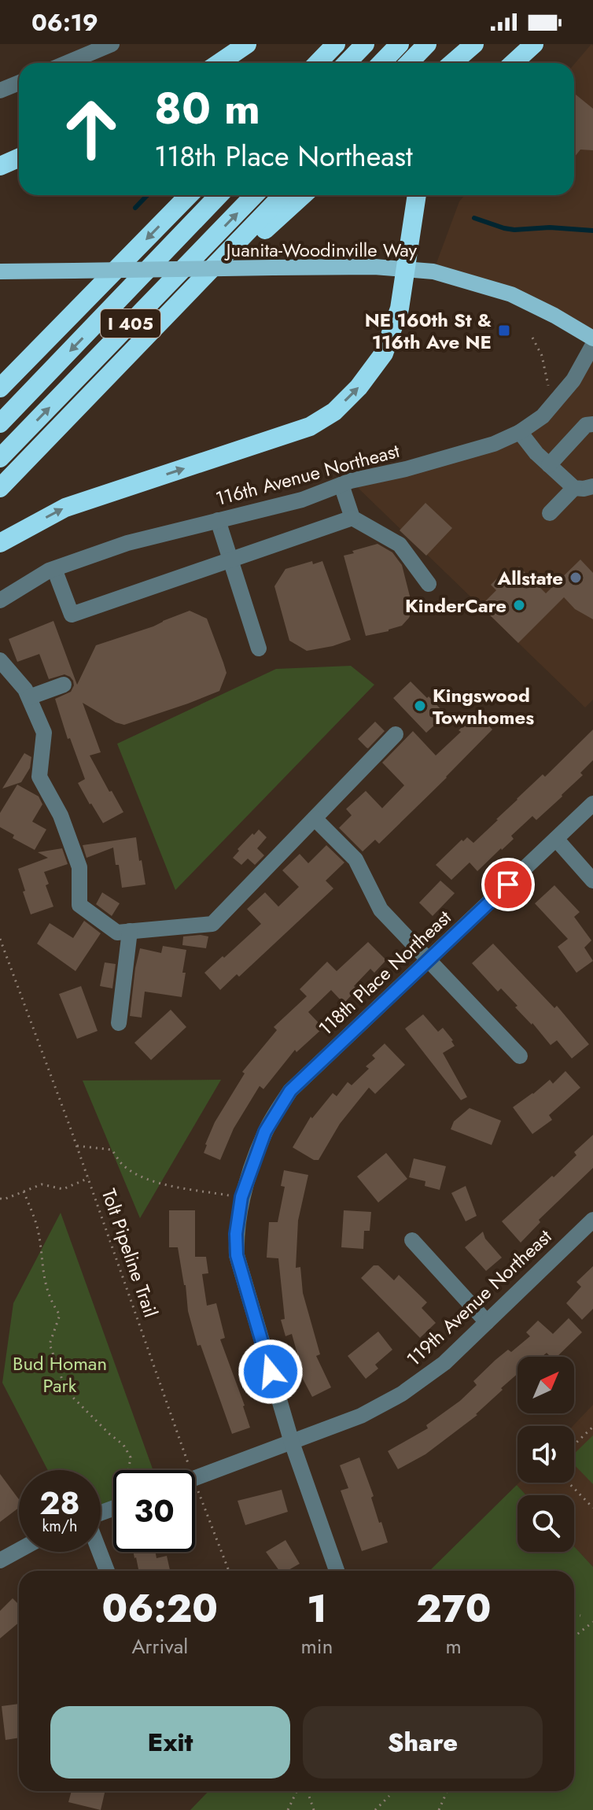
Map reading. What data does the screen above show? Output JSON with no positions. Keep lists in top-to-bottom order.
{
  "streets": {
    "highway": ["I 405"],
    "main road": ["Juanita-Woodinville Way"],
    "street": ["116th Avenue Northeast", "118th Place Northeast", "119th Avenue Northeast"],
    "path": ["Tolt Pipeline Trail"]
  },
  "crossings": [
    ["118th Place Northeast", "119th Avenue Northeast"]
  ],
  "parks": ["Bud Homan Park"],
  "places": {
    "transit": ["NE 160th St & 116th Ave NE"],
    "other": ["Allstate", "KinderCare", "Kingswood Townhomes"]
  },
  "north": "top right",
  "page": {
    "status": "06:19",
    "turn": ["80 m", "118th Place Northeast"],
    "speed": "28 km/h",
    "limit": "30",
    "eta": [
      "06:20",
      "Arrival",
      "1",
      "min",
      "270",
      "m"
    ],
    "buttons": ["Exit", "Share"]
  }
}
